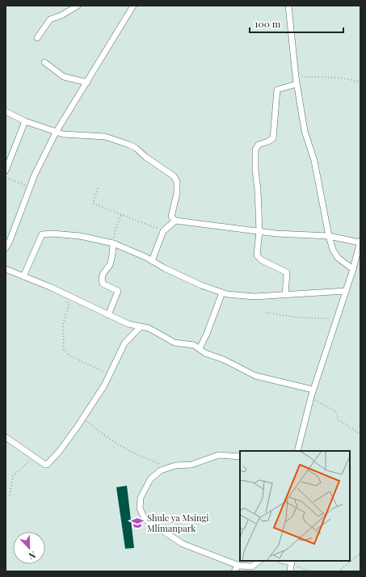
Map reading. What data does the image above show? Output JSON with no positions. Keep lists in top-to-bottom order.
{
  "places": {
    "school or university": ["Shule ya Msingi Mlimanpark"]
  },
  "scale_bar": "100 m",
  "north": "bottom"
}
